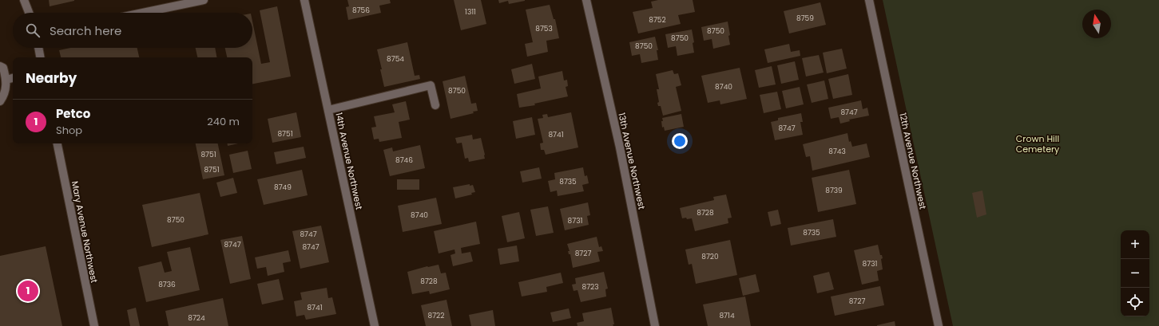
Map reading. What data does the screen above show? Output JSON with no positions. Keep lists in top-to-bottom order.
{
  "streets": {
    "street": [
      "14th Avenue Northwest",
      "13th Avenue Northwest",
      "12th Avenue Northwest",
      "Mary Avenue Northwest"
    ]
  },
  "parks": ["Crown Hill Cemetery"],
  "house_numbers": [
    "8756",
    "1311",
    "8759",
    "8752",
    "8753",
    "8750",
    "8750",
    "8750",
    "8754",
    "8740",
    "8750",
    "8747",
    "8747",
    "8751",
    "8741",
    "8743",
    "8751",
    "8746",
    "8751",
    "8735",
    "8749",
    "8739",
    "8728",
    "8740",
    "8750",
    "8731",
    "8735",
    "8747",
    "8747",
    "8747",
    "8727",
    "8720",
    "8731",
    "8728",
    "8736",
    "8723",
    "8727",
    "8741",
    "8722",
    "8714",
    "8724"
  ],
  "north": "top",
  "page": {
    "search": "Search here",
    "heading": "Nearby",
    "list": [
      {
        "mark": "1",
        "name": "Petco",
        "note": "Shop",
        "value": "240 m"
      }
    ],
    "map_buttons": ["+", "−"],
    "pins": "1"
  }
}
